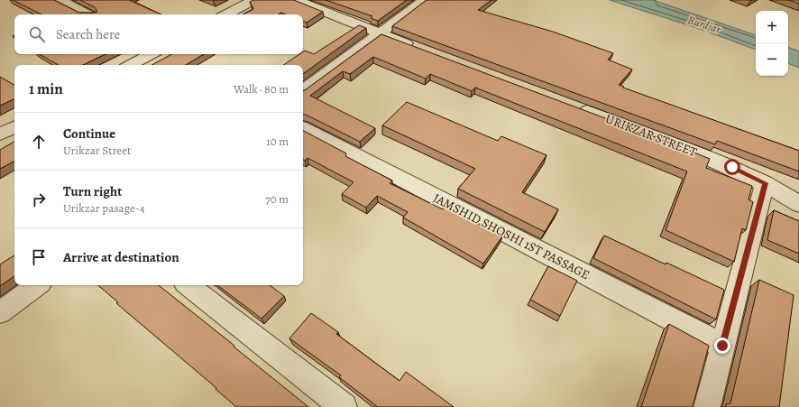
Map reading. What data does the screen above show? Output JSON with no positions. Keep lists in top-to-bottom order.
{
  "streets": {
    "street": ["URIKZAR STREET", "JAMSHID SHOSHI 1ST PASSAGE"]
  },
  "water": ["Burdjar"],
  "page": {
    "map_buttons": ["+", "−"],
    "search": "Search here",
    "heading": ["1 min", "Walk · 80 m"],
    "list": [
      ["Continue", "Urikzar Street", "10 m"],
      ["Turn right", "Urikzar pasage-4", "70 m"],
      "Arrive at destination"
    ]
  }
}
